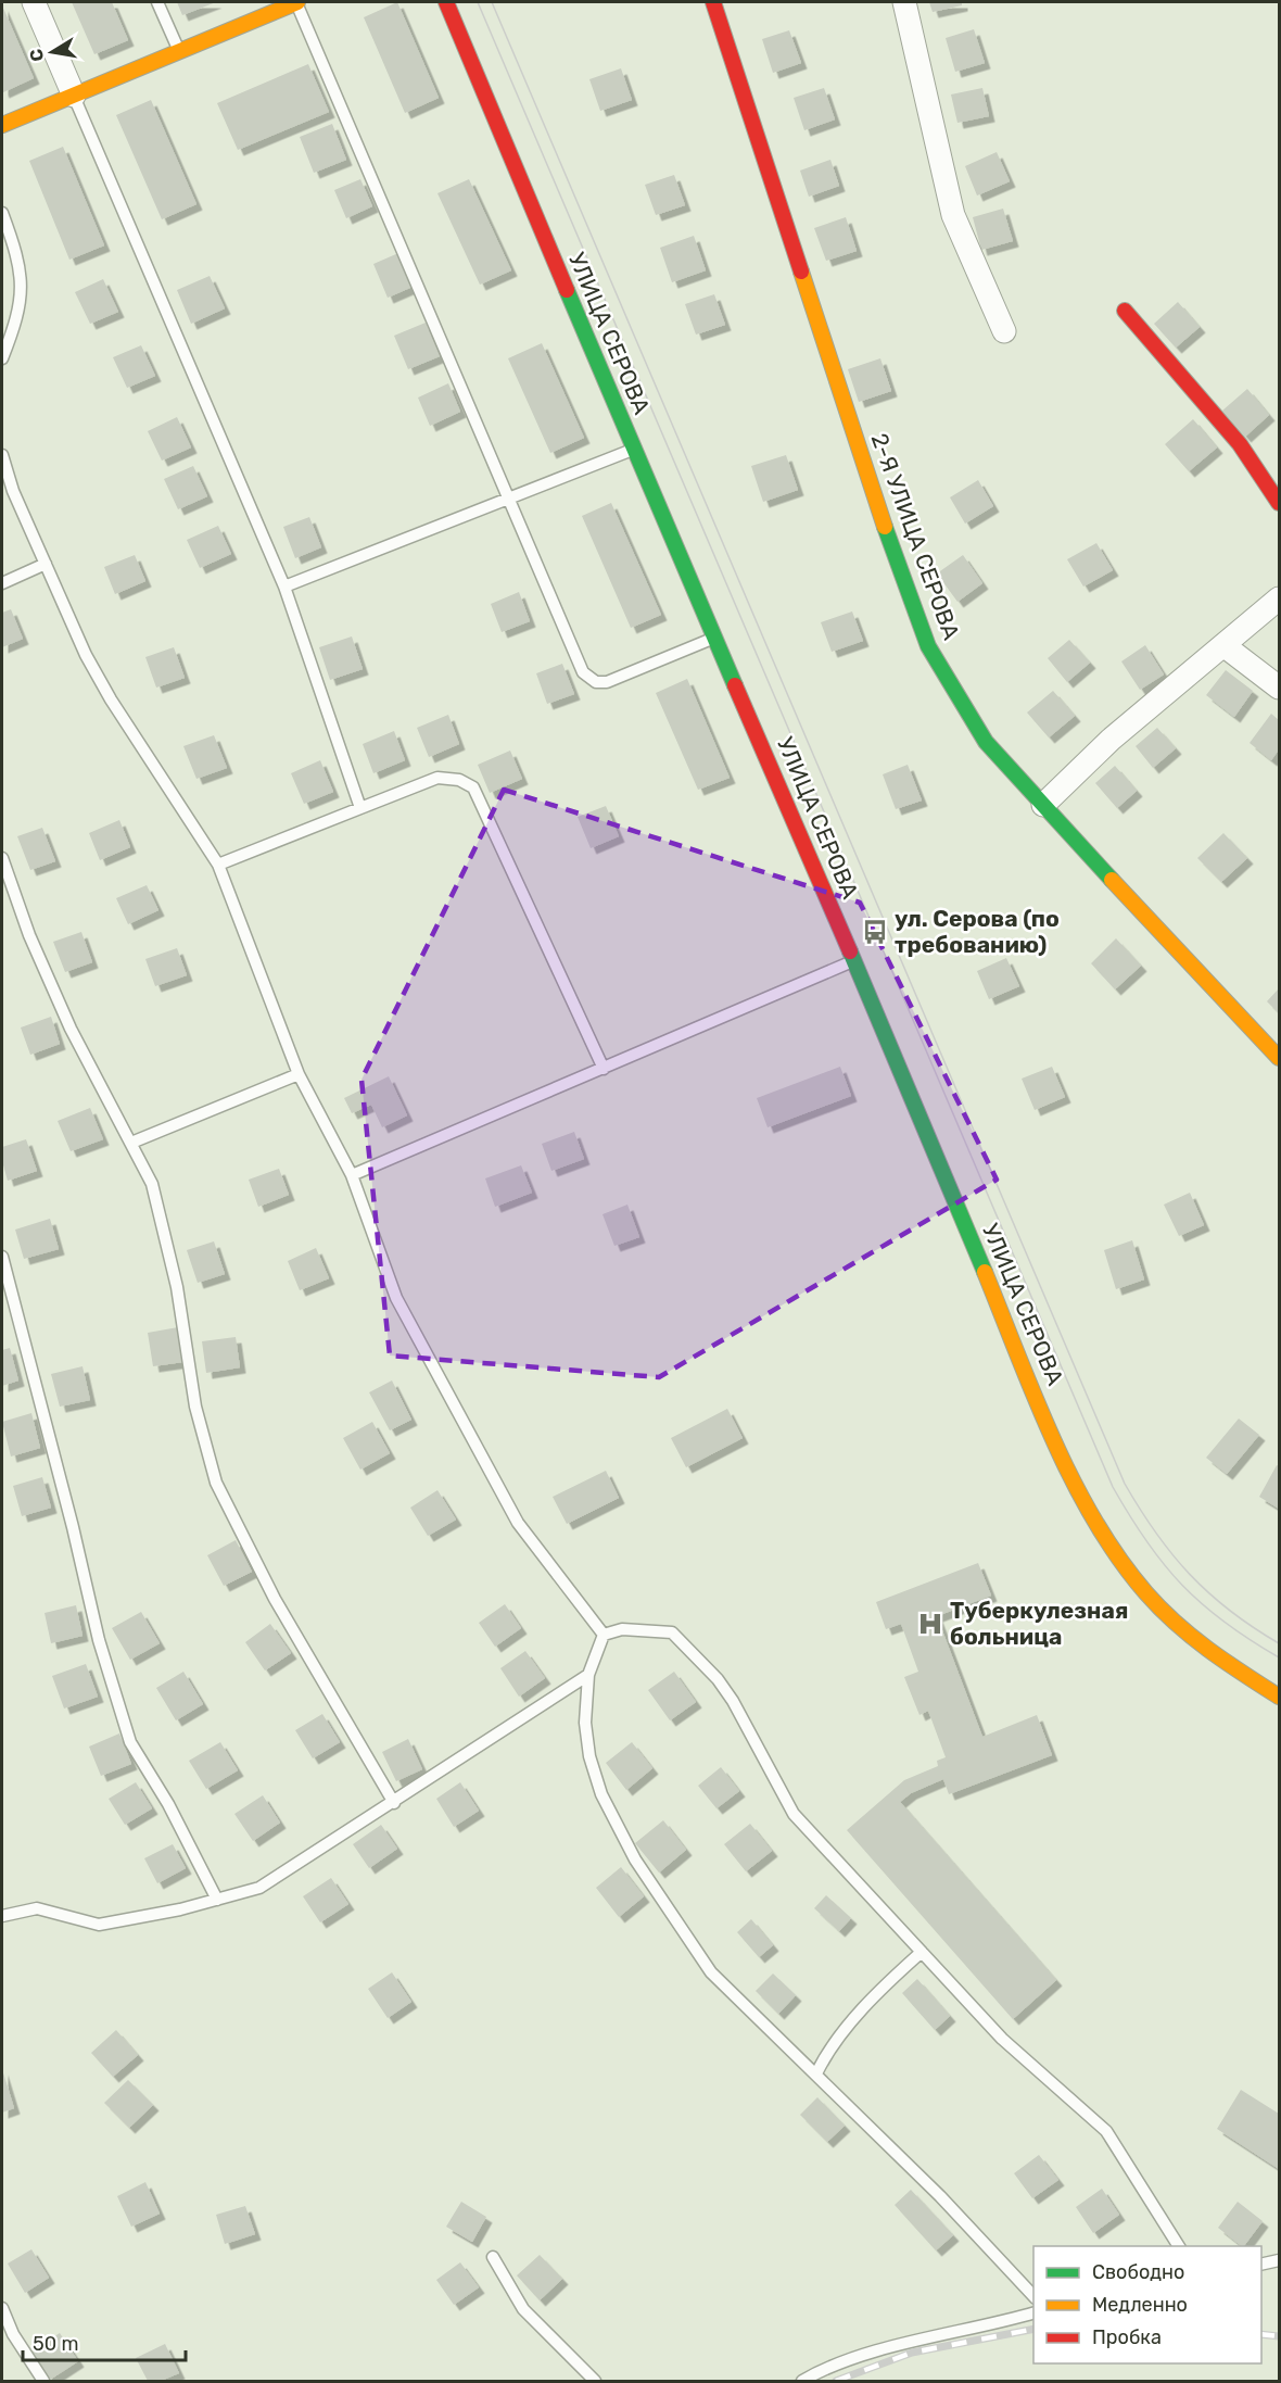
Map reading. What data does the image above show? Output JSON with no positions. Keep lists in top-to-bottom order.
{
  "streets": {
    "main road": ["УЛИЦА СЕРОВА", "2-Я УЛИЦА СЕРОВА"]
  },
  "places": {
    "bus stop": ["ул. Серова (по требованию)"],
    "hospital": ["Туберкулезная больница"]
  },
  "legend": ["Свободно", "Медленно", "Пробка"],
  "scale_bar": "50 m",
  "north": "left"
}
